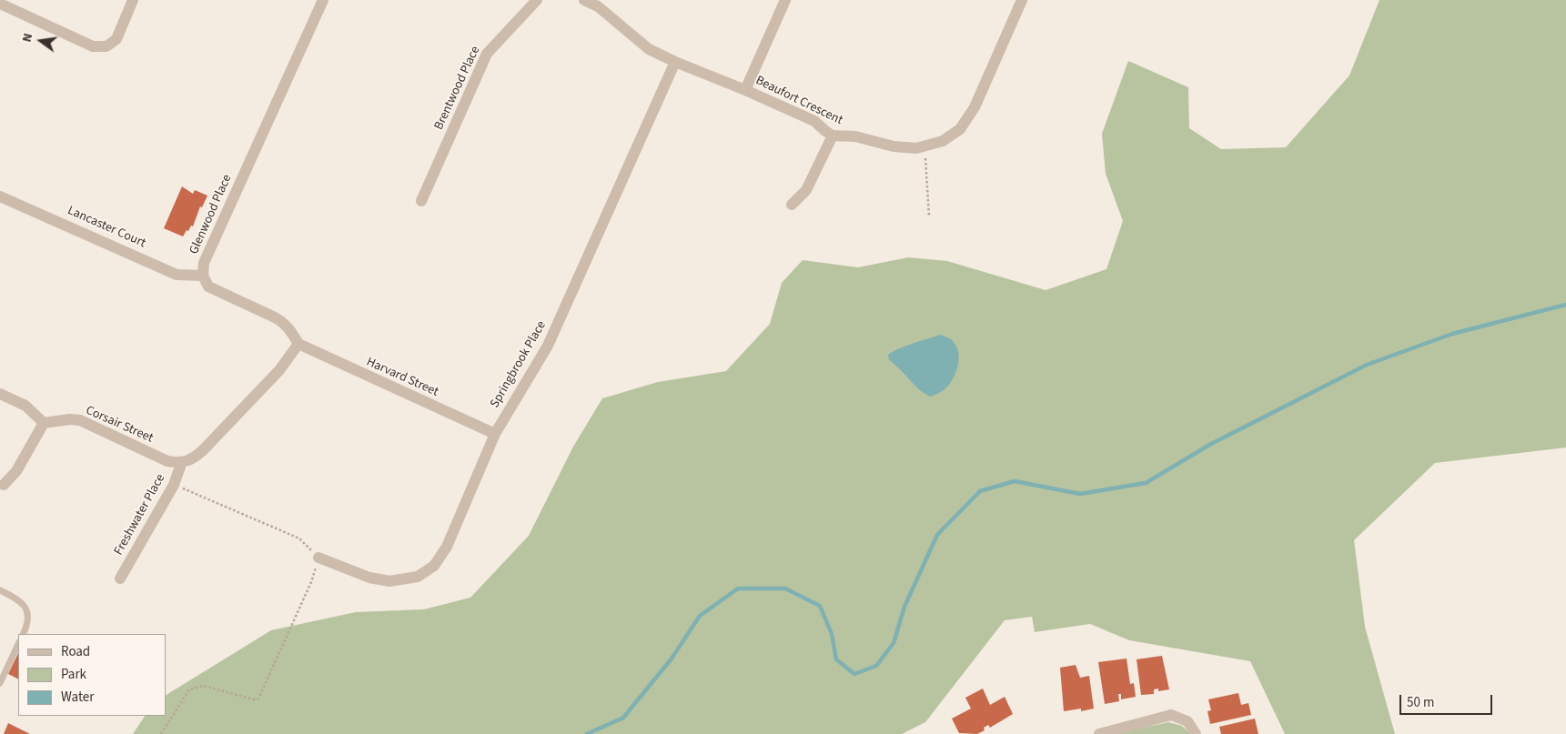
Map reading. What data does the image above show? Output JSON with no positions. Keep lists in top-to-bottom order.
{
  "streets": {
    "street": [
      "Brentwood Place",
      "Beaufort Crescent",
      "Glenwood Place",
      "Lancaster Court",
      "Springbrook Place",
      "Harvard Street",
      "Corsair Street",
      "Freshwater Place"
    ]
  },
  "crossings": [
    ["Beaufort Crescent", "Springbrook Place"],
    ["Glenwood Place", "Lancaster Court"],
    ["Springbrook Place", "Harvard Street"],
    ["Corsair Street", "Freshwater Place"]
  ],
  "legend": ["Road", "Park", "Water"],
  "scale_bar": "50 m",
  "north": "left"
}
